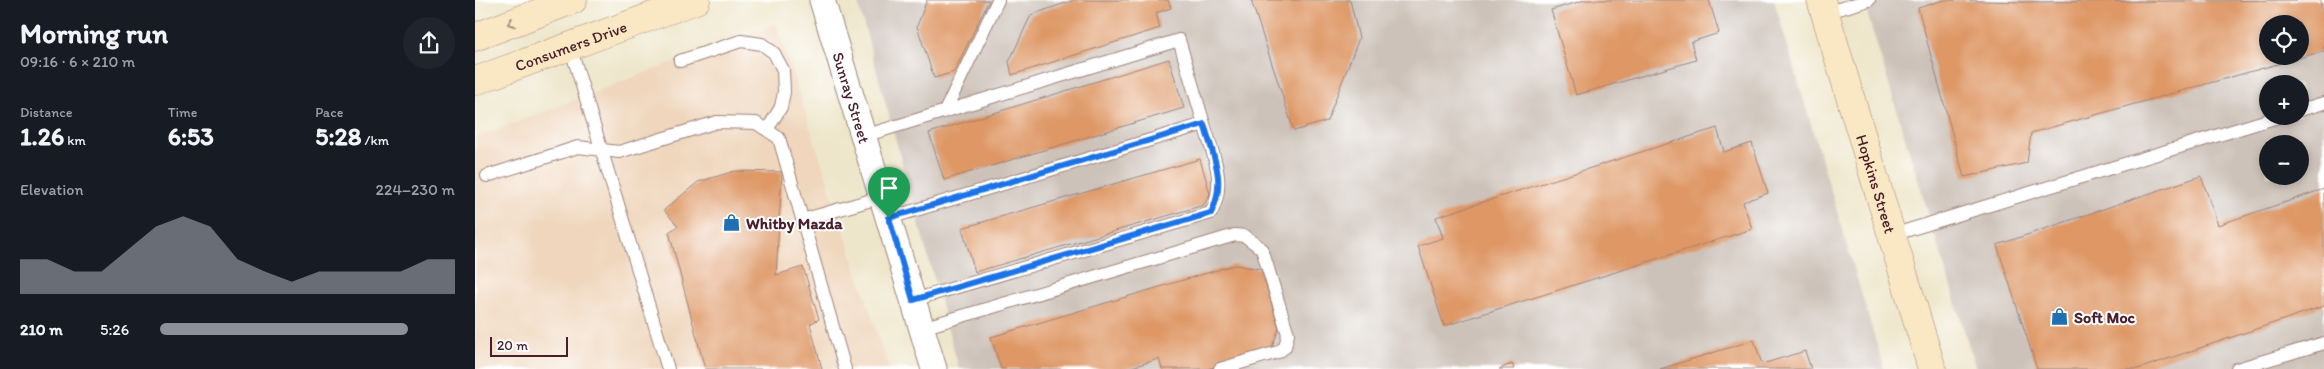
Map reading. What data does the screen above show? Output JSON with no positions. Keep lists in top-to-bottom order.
{
  "streets": {
    "main road": ["Consumers Drive", "Hopkins Street"],
    "street": ["Sunray Street"]
  },
  "places": {
    "shop": ["Whitby Mazda", "Soft Moc"]
  },
  "scale_bar": "20 m",
  "page": {
    "heading": ["Morning run", "09:16 · 6 × 210 m"],
    "map_buttons": ["+", "−"],
    "stats": [
      ["Distance", "1.26 km"],
      ["Time", "6:53"],
      ["Pace", "5:28 /km"]
    ],
    "chart": ["Elevation", "224–230 m"],
    "list": [
      {
        "name": "210 m",
        "note": "5:26"
      }
    ],
    "scale": "20 m"
  }
}
